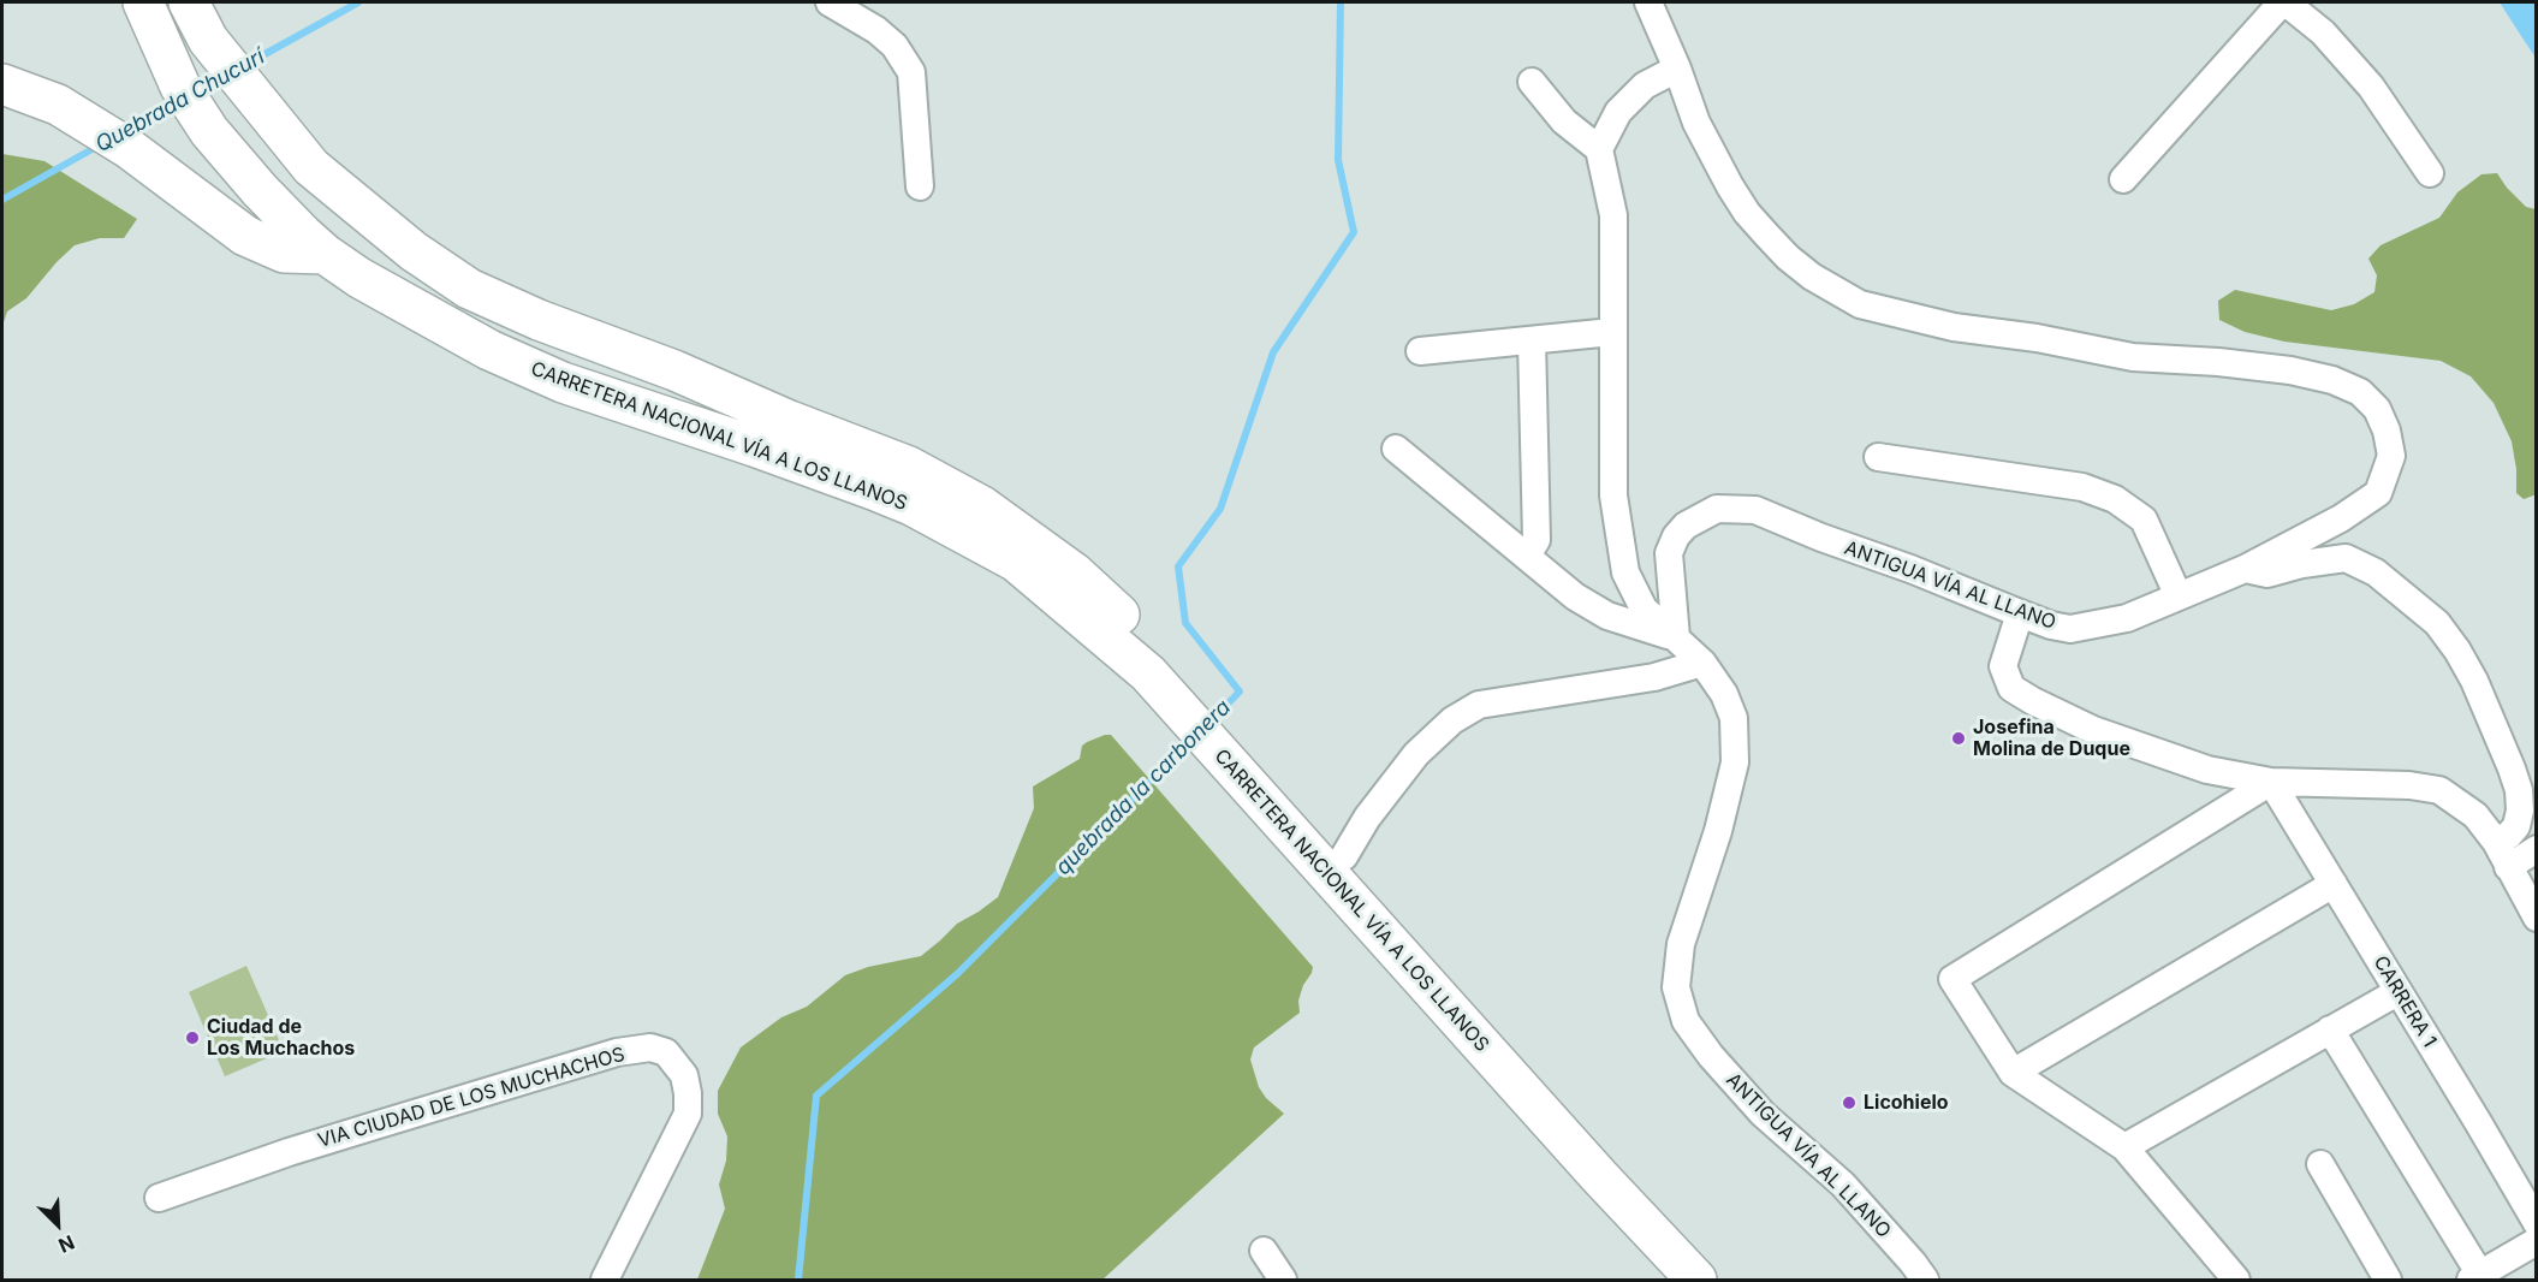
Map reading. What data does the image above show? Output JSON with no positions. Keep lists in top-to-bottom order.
{
  "streets": {
    "highway": ["CARRETERA NACIONAL VÍA A LOS LLANOS"],
    "street": ["ANTIGUA VÍA AL LLANO", "CARRERA 1", "VIA CIUDAD DE LOS MUCHACHOS"]
  },
  "water": ["Quebrada Chucurí", "quebrada la carbonera"],
  "places": ["Josefina Molina de Duque", "Ciudad de Los Muchachos", "Licohielo"],
  "north": "bottom right"
}
